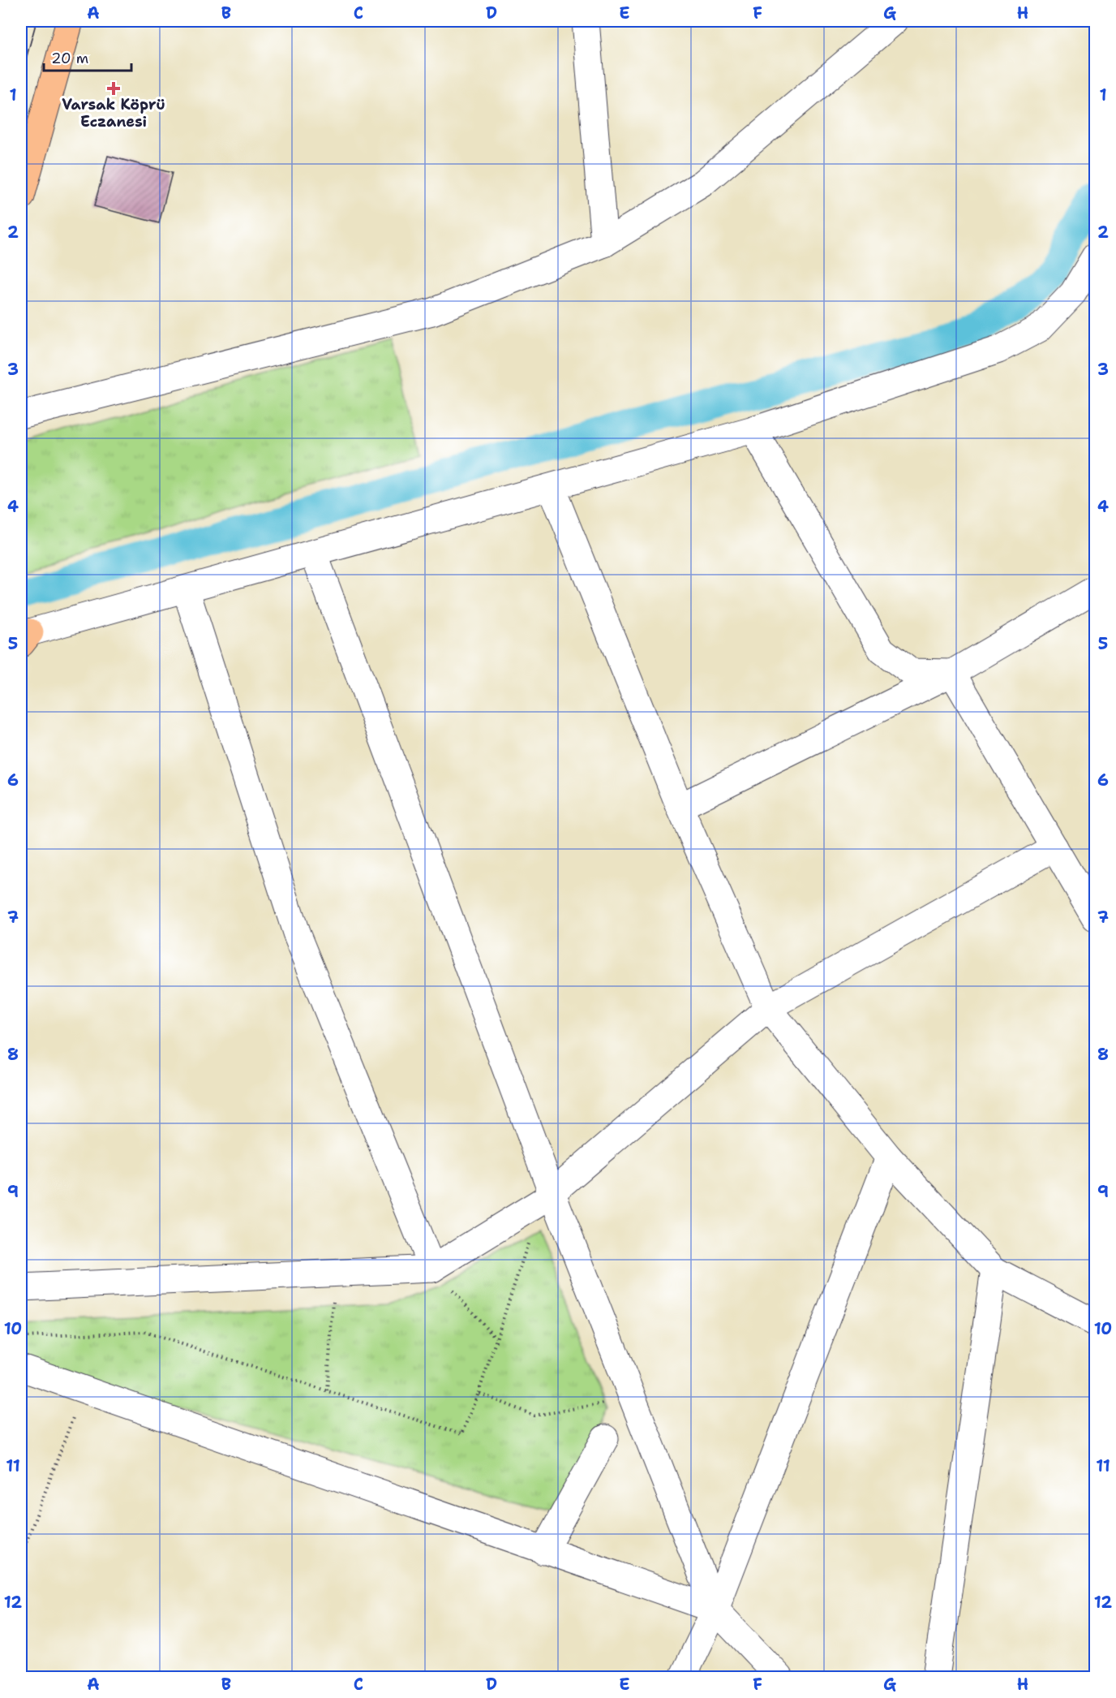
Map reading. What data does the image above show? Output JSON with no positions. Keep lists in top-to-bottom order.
{
  "places": {
    "health": ["Varsak Köprü Eczanesi"]
  },
  "scale_bar": "20 m",
  "grid": {
    "columns": [
      "A",
      "B",
      "C",
      "D",
      "E",
      "F",
      "G",
      "H"
    ],
    "rows": [
      "1",
      "2",
      "3",
      "4",
      "5",
      "6",
      "7",
      "8",
      "9",
      "10",
      "11",
      "12"
    ]
  }
}
